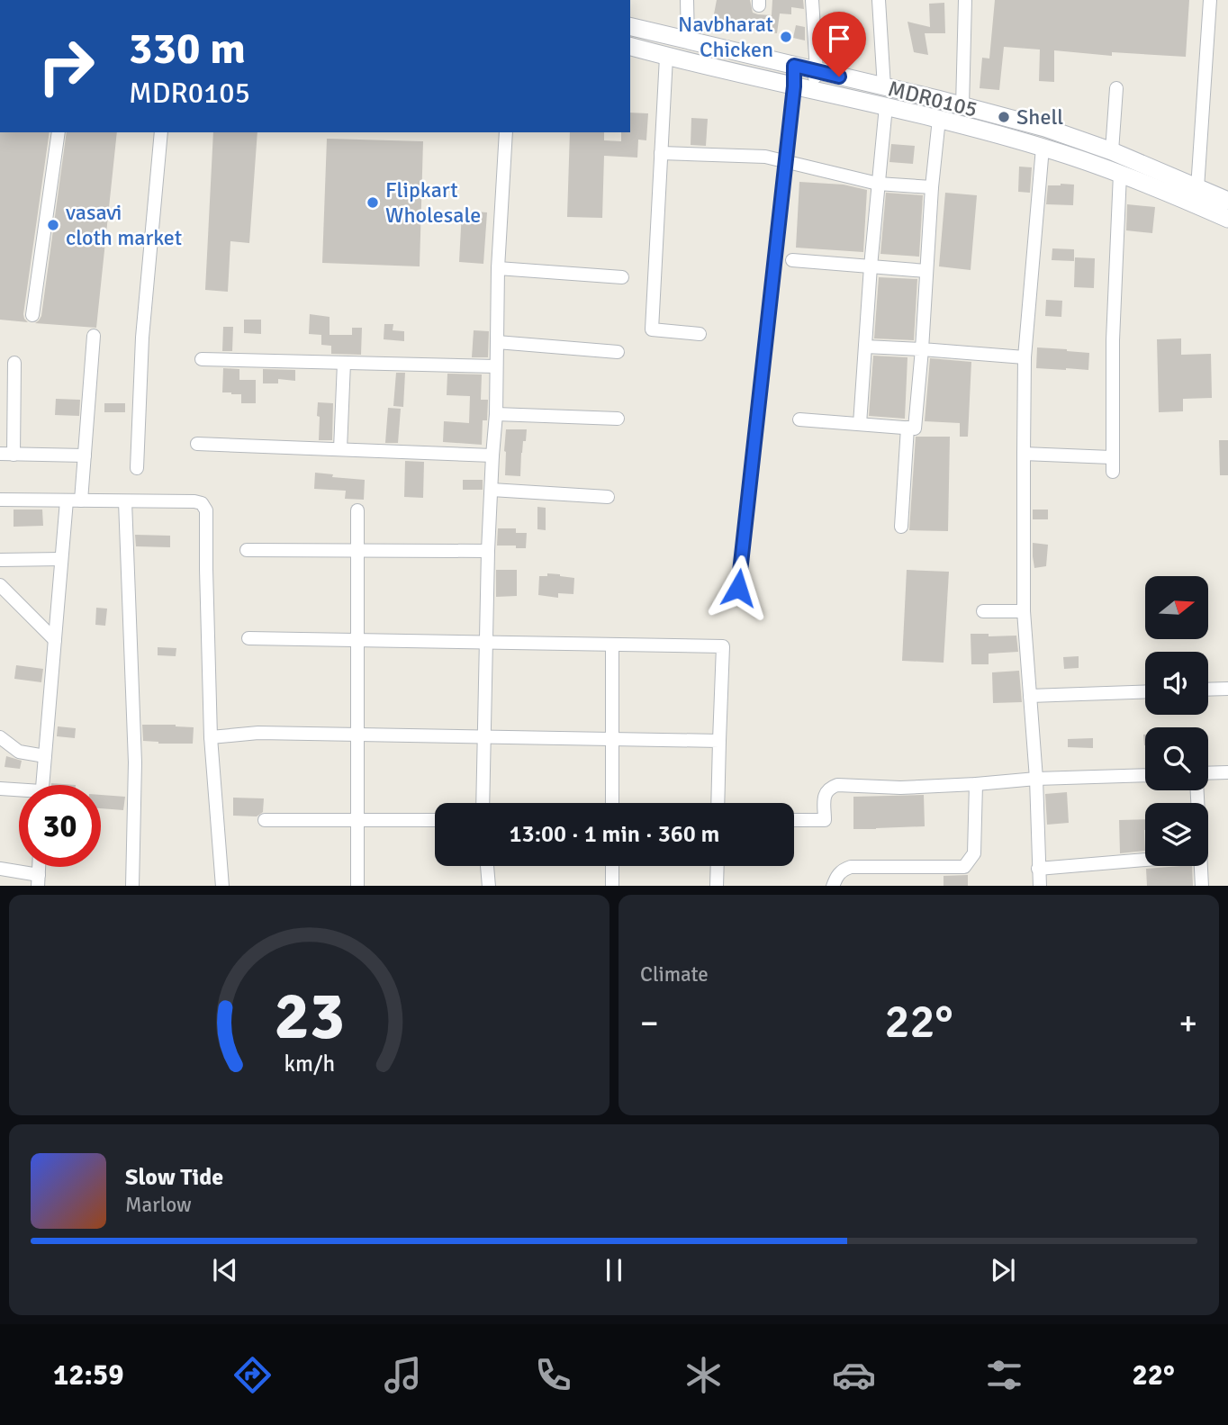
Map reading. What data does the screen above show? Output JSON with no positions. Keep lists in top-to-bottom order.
{
  "streets": {
    "main road": ["MDR0105"]
  },
  "places": [
    "Navbharat Chicken",
    "Shell",
    "Flipkart Wholesale",
    "vasavi cloth market"
  ],
  "north": "right",
  "page": {
    "turn": ["330 m", "MDR0105"],
    "limit": "30",
    "trip": "13:00 · 1 min · 360 m",
    "tile": "Climate",
    "heat": ["−", "22°", "+"],
    "song": ["Slow Tide", "Marlow"],
    "tabs": ["12:59", "22°"],
    "gauge": ["23", "km/h"]
  }
}
